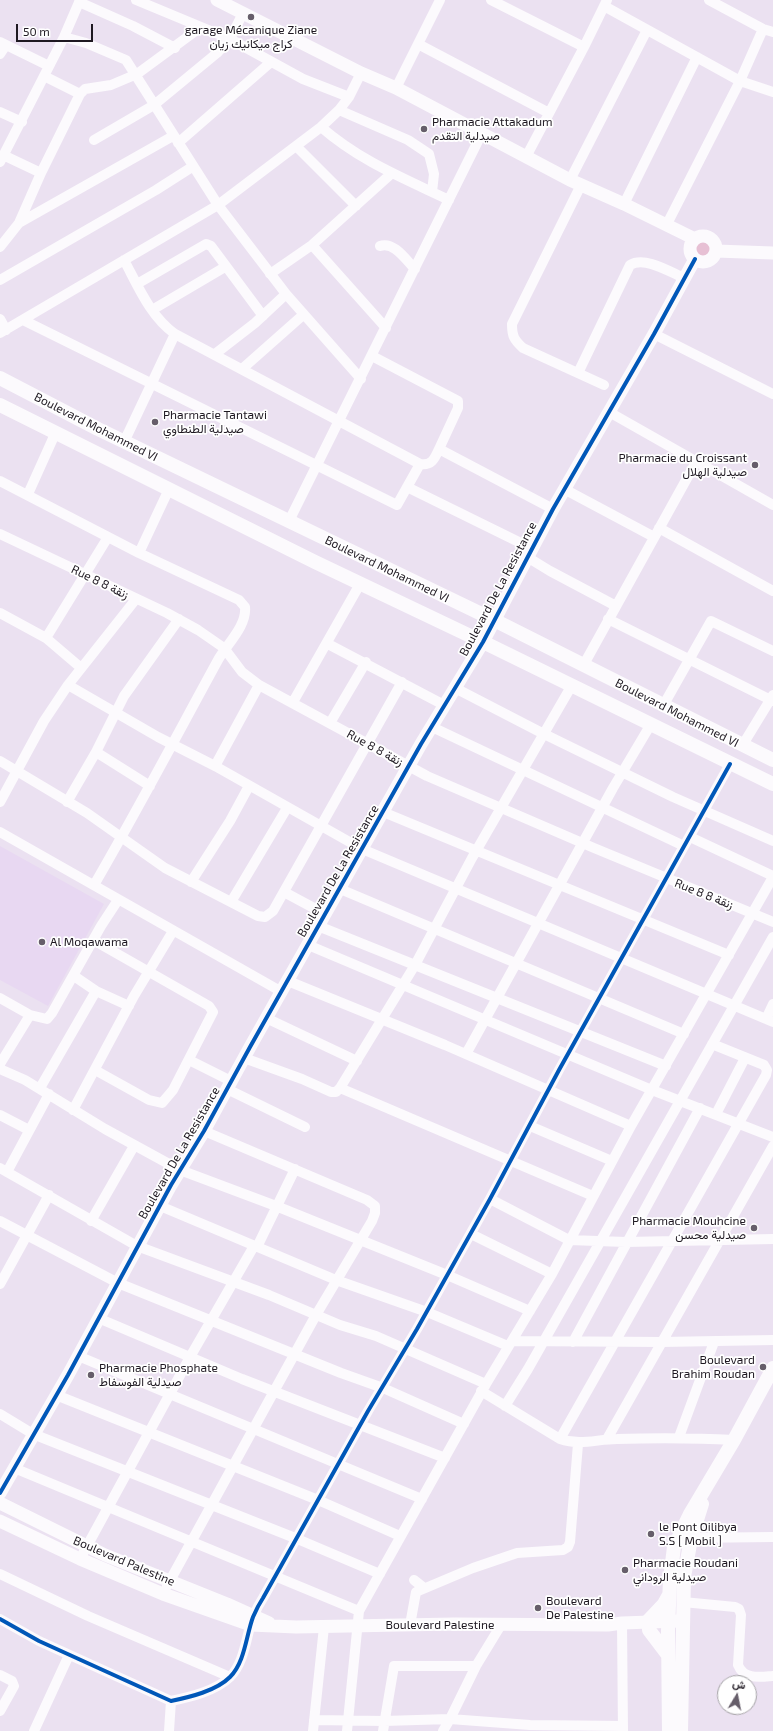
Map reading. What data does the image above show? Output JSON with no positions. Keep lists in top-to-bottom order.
{
  "streets": {
    "main road": ["Boulevard Mohammed VI"],
    "street": ["Rue 8 8 زنقة", "Boulevard De La Resistance", "Boulevard Palestine"]
  },
  "crossings": [
    ["Boulevard Mohammed VI", "Boulevard De La Resistance"],
    ["Rue 8 8 زنقة", "Boulevard De La Resistance"]
  ],
  "places": [
    "garage Mécanique Ziane كراج ميكانيك زيان",
    "Pharmacie Attakadum صيدلية التقدم",
    "Pharmacie Tantawi صيدلية الطنطاوي",
    "Pharmacie du Croissant صيدلية الهلال",
    "Al Moqawama",
    "Pharmacie Mouhcine صيدلية محسن",
    "Boulevard Brahim Roudan",
    "Pharmacie Phosphate صيدلية الفوسفاط",
    "le Pont Oilibya S.S [ Mobil ]",
    "Pharmacie Roudani صيدلية الروداني",
    "Boulevard De Palestine"
  ],
  "scale_bar": "50 m",
  "north": "top"
}
